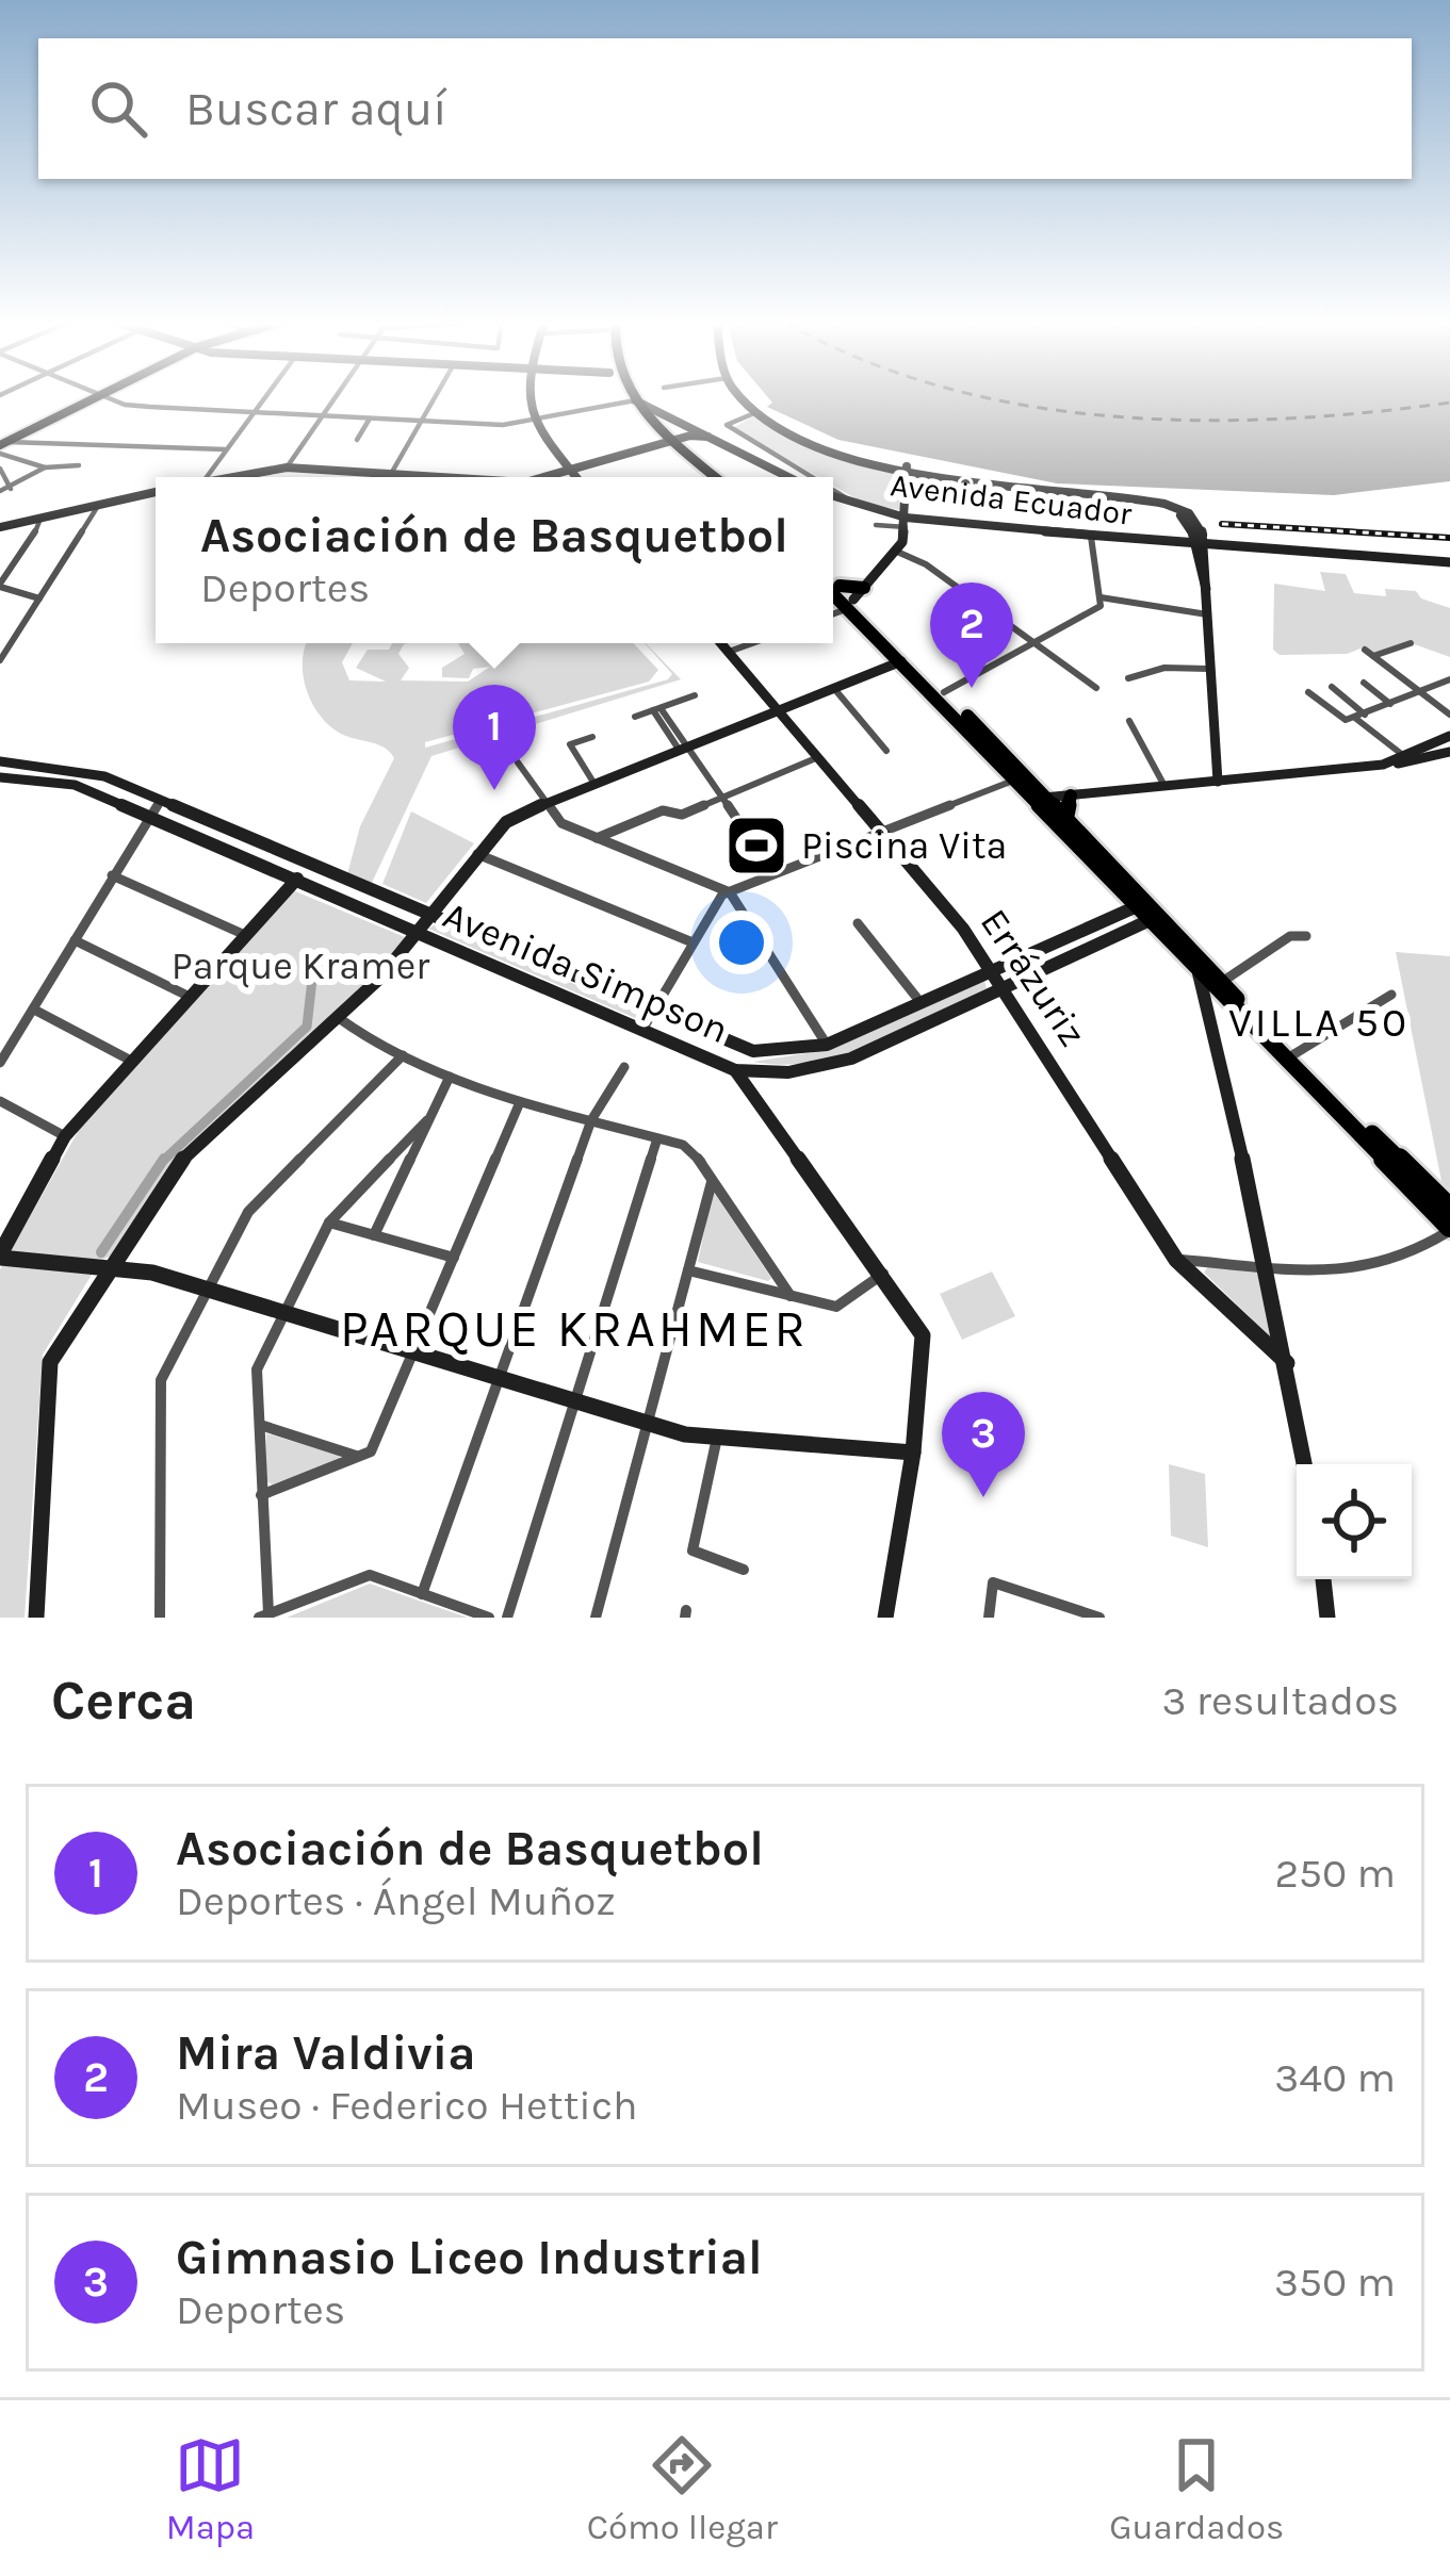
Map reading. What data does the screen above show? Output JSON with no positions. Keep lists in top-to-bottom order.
{
  "streets": {
    "main road": ["Avenida Ecuador", "Avenida Simpson", "Errázuriz"]
  },
  "crossings": [
    ["Avenida Simpson", "Errázuriz"]
  ],
  "districts": ["VILLA 50", "PARQUE KRAHMER"],
  "parks": ["Parque Kramer"],
  "places": {
    "sports": ["Piscina Vita"]
  },
  "page": {
    "search": "Buscar aquí",
    "popup": ["Asociación de Basquetbol", "Deportes"],
    "pins": ["2", "1", "3"],
    "heading": ["Cerca", "3 resultados"],
    "list": [
      {
        "mark": "1",
        "name": "Asociación de Basquetbol",
        "note": "Deportes · Ángel Muñoz",
        "value": "250 m"
      },
      {
        "mark": "2",
        "name": "Mira Valdivia",
        "note": "Museo · Federico Hettich",
        "value": "340 m"
      },
      {
        "mark": "3",
        "name": "Gimnasio Liceo Industrial",
        "note": "Deportes",
        "value": "350 m"
      }
    ],
    "nav": ["Mapa", "Cómo llegar", "Guardados"]
  }
}
